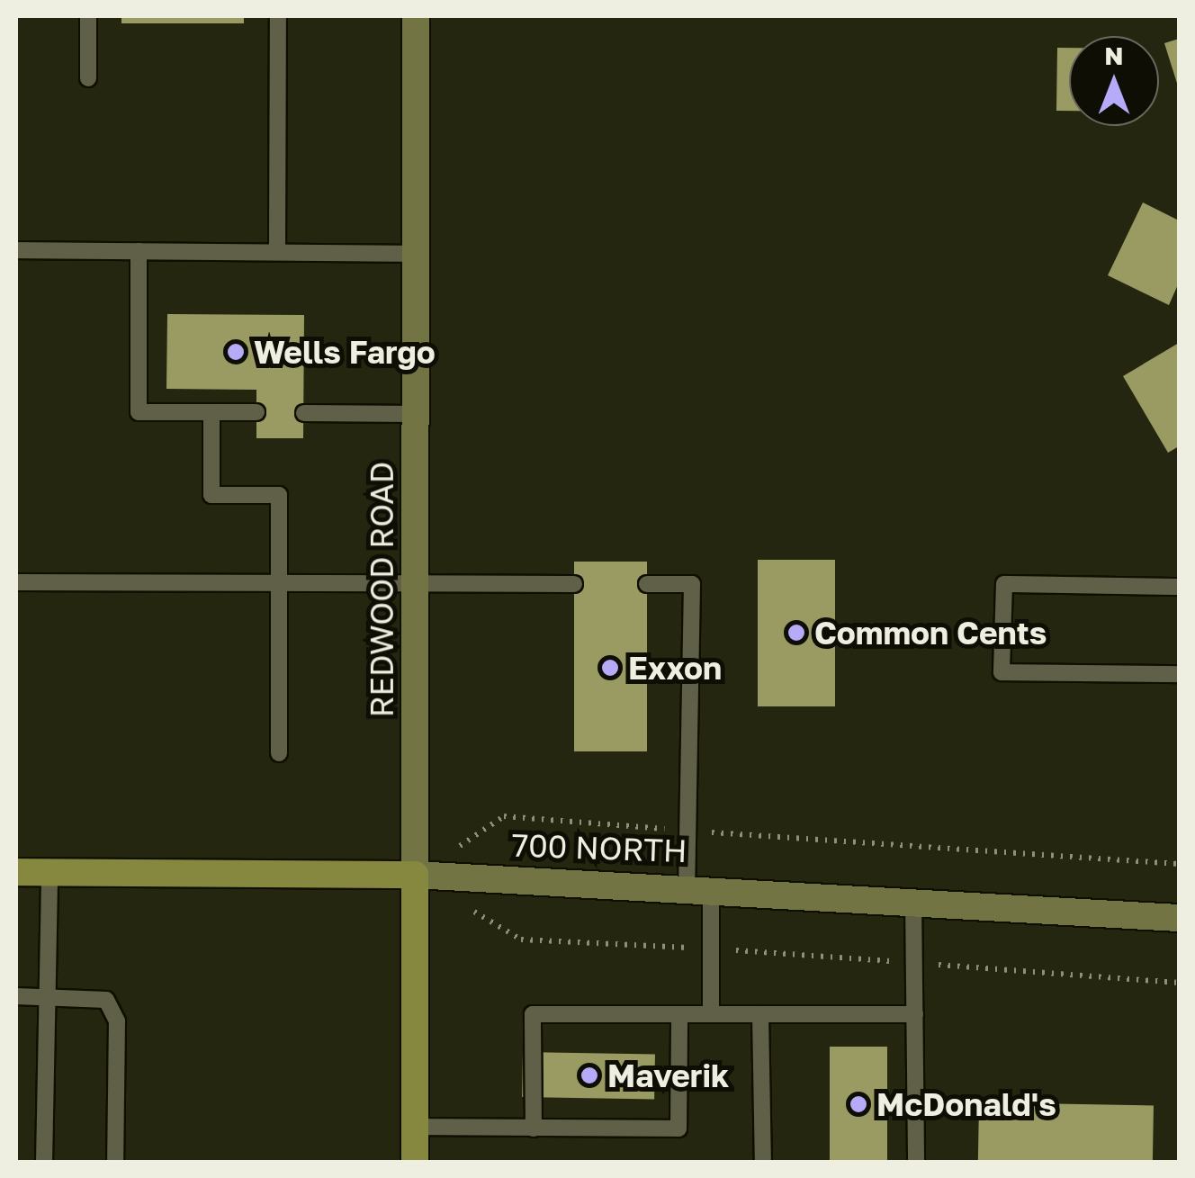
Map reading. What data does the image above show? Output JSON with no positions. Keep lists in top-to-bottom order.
{
  "streets": {
    "main road": ["REDWOOD ROAD", "700 NORTH"]
  },
  "crossings": [
    ["REDWOOD ROAD", "700 NORTH"]
  ],
  "places": [
    "Wells Fargo",
    "Common Cents",
    "Exxon",
    "Maverik",
    "McDonald's"
  ],
  "north": "top"
}
